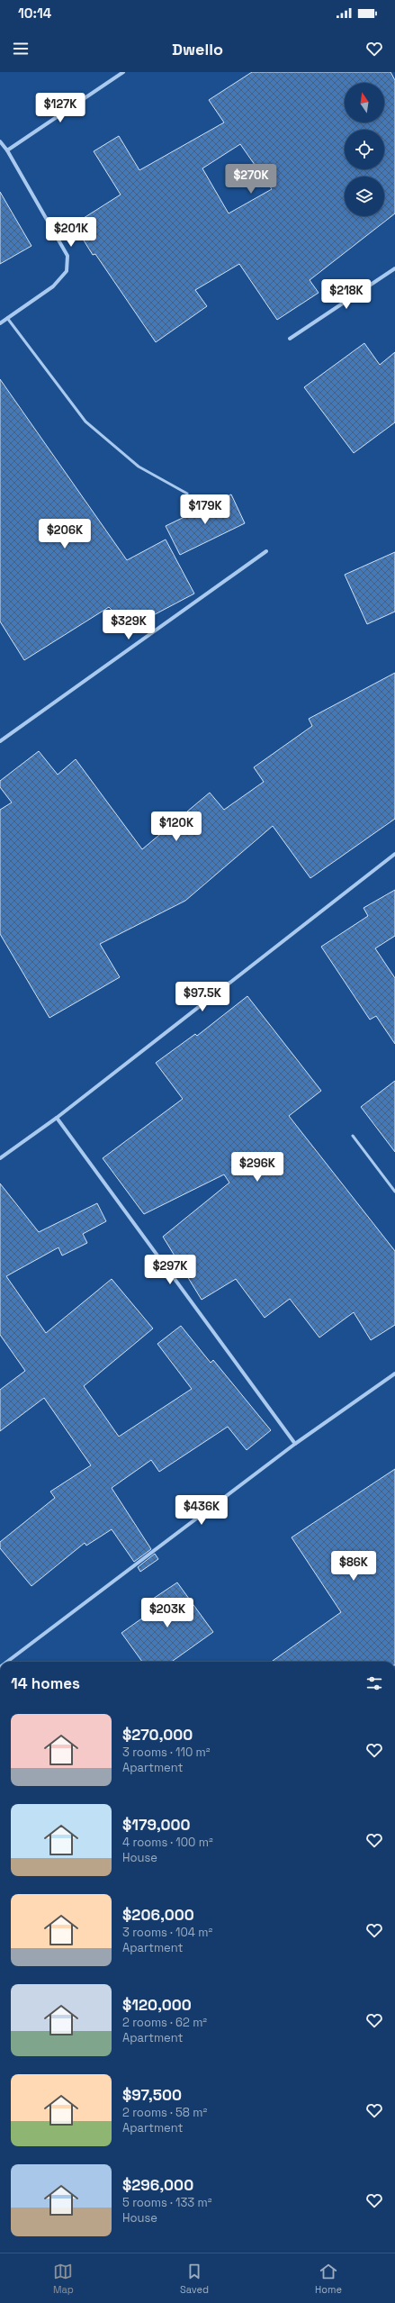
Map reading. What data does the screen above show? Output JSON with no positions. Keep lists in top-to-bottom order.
{
  "north": "top",
  "page": {
    "status": "10:14",
    "header": "Dwello",
    "price": [
      "$127K",
      "$270K",
      "$201K",
      "$218K",
      "$179K",
      "$206K",
      "$329K",
      "$120K",
      "$97.5K",
      "$296K",
      "$297K",
      "$436K",
      "$86K",
      "$203K"
    ],
    "heading": "14 homes",
    "list": [
      {
        "name": "$270,000",
        "note": "3 rooms · 110 m² · Apartment"
      },
      {
        "name": "$179,000",
        "note": "4 rooms · 100 m² · House"
      },
      {
        "name": "$206,000",
        "note": "3 rooms · 104 m² · Apartment"
      },
      {
        "name": "$120,000",
        "note": "2 rooms · 62 m² · Apartment"
      },
      {
        "name": "$97,500",
        "note": "2 rooms · 58 m² · Apartment"
      },
      {
        "name": "$296,000",
        "note": "5 rooms · 133 m² · House"
      }
    ],
    "tabs": ["Map", "Saved", "Home"]
  }
}
